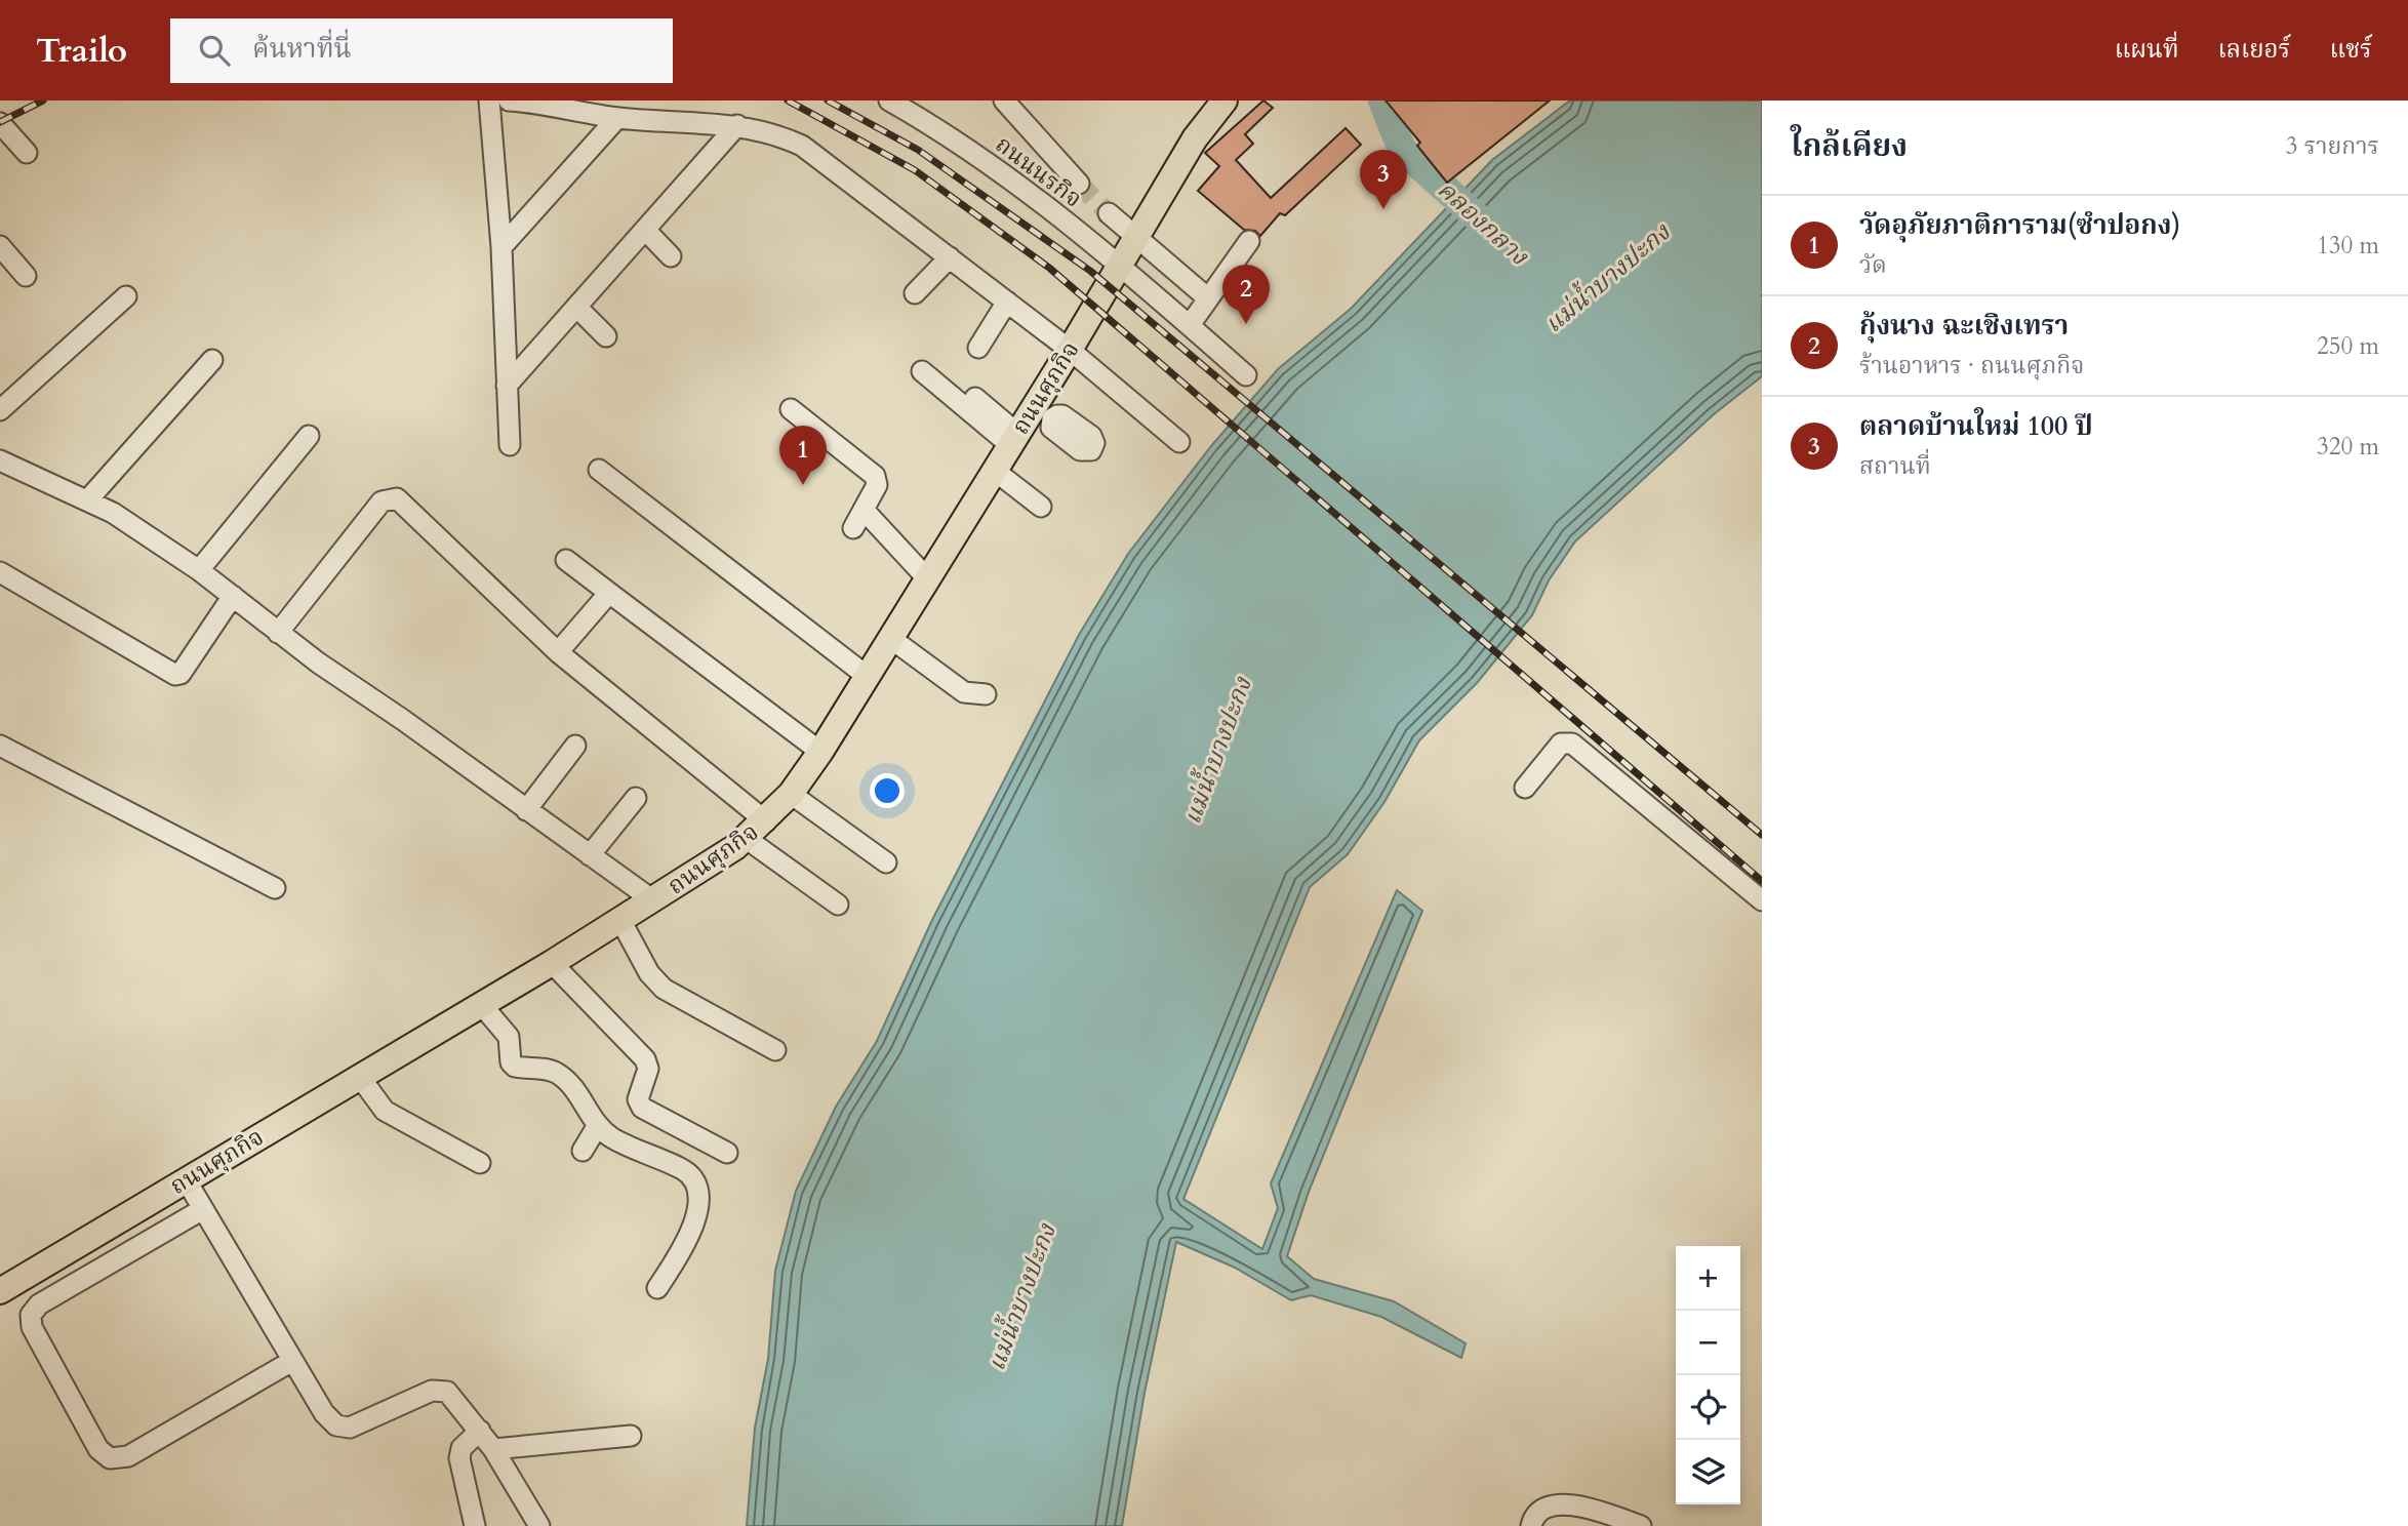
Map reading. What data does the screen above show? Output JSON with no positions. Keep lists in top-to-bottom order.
{
  "streets": {
    "main road": ["ถนนศุภกิจ"],
    "street": ["ถนนนรกิจ"]
  },
  "crossings": [
    ["ถนนนรกิจ", "ถนนศุภกิจ"]
  ],
  "water": ["คลองกลาง", "แม่น้ำบางปะกง"],
  "page": {
    "header": "Trailo",
    "search": "ค้นหาที่นี่",
    "nav": ["แผนที่", "เลเยอร์", "แชร์"],
    "heading": ["ใกล้เคียง", "3 รายการ"],
    "pins": ["3", "2", "1"],
    "list": [
      {
        "mark": "1",
        "name": "วัดอุภัยภาติการาม(ซำปอกง)",
        "note": "วัด",
        "value": "130 m"
      },
      {
        "mark": "2",
        "name": "กุ้งนาง ฉะเชิงเทรา",
        "note": "ร้านอาหาร · ถนนศุภกิจ",
        "value": "250 m"
      },
      {
        "mark": "3",
        "name": "ตลาดบ้านใหม่ 100 ปี",
        "note": "สถานที่",
        "value": "320 m"
      }
    ],
    "map_buttons": ["+", "−"]
  }
}
